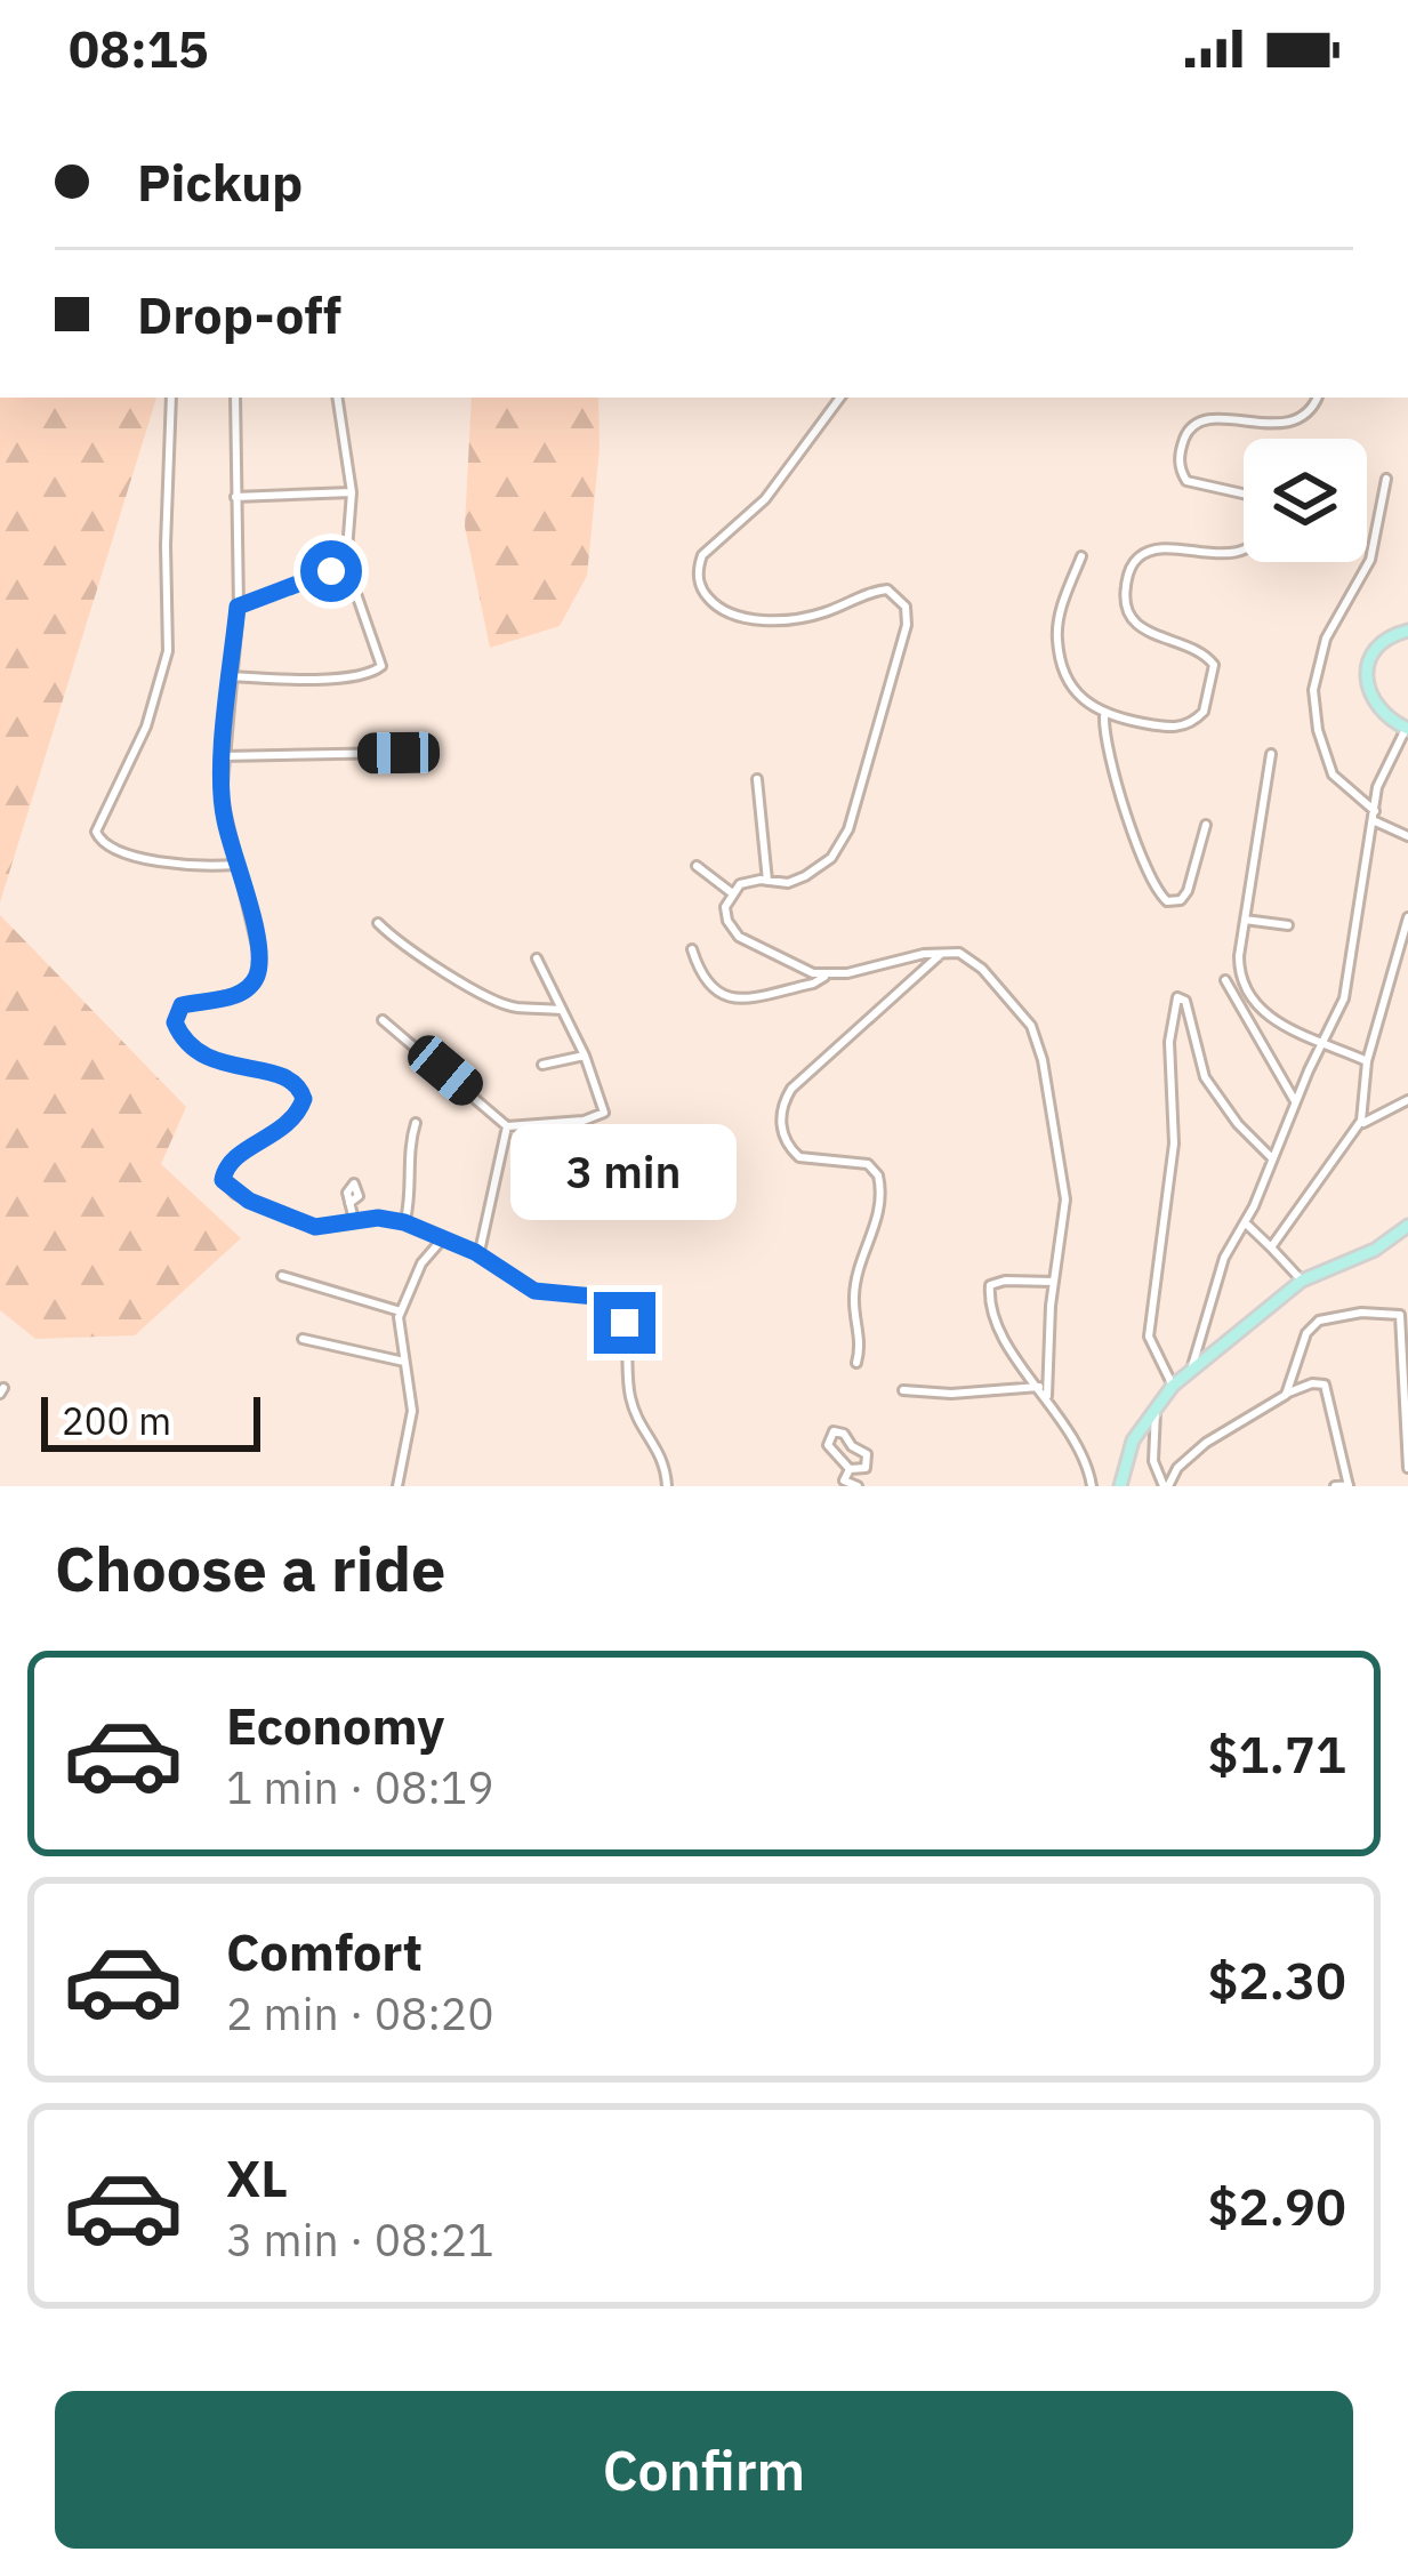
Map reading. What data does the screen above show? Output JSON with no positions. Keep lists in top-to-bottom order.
{
  "scale_bar": "200 m",
  "page": {
    "status": "08:15",
    "banner": ["Pickup", "Drop-off"],
    "bubble": "3 min",
    "scale": "200 m",
    "heading": "Choose a ride",
    "list": [
      {
        "name": "Economy",
        "note": "1 min · 08:19",
        "value": "$1.71"
      },
      {
        "name": "Comfort",
        "note": "2 min · 08:20",
        "value": "$2.30"
      },
      {
        "name": "XL",
        "note": "3 min · 08:21",
        "value": "$2.90"
      }
    ],
    "buttons": "Confirm"
  }
}
